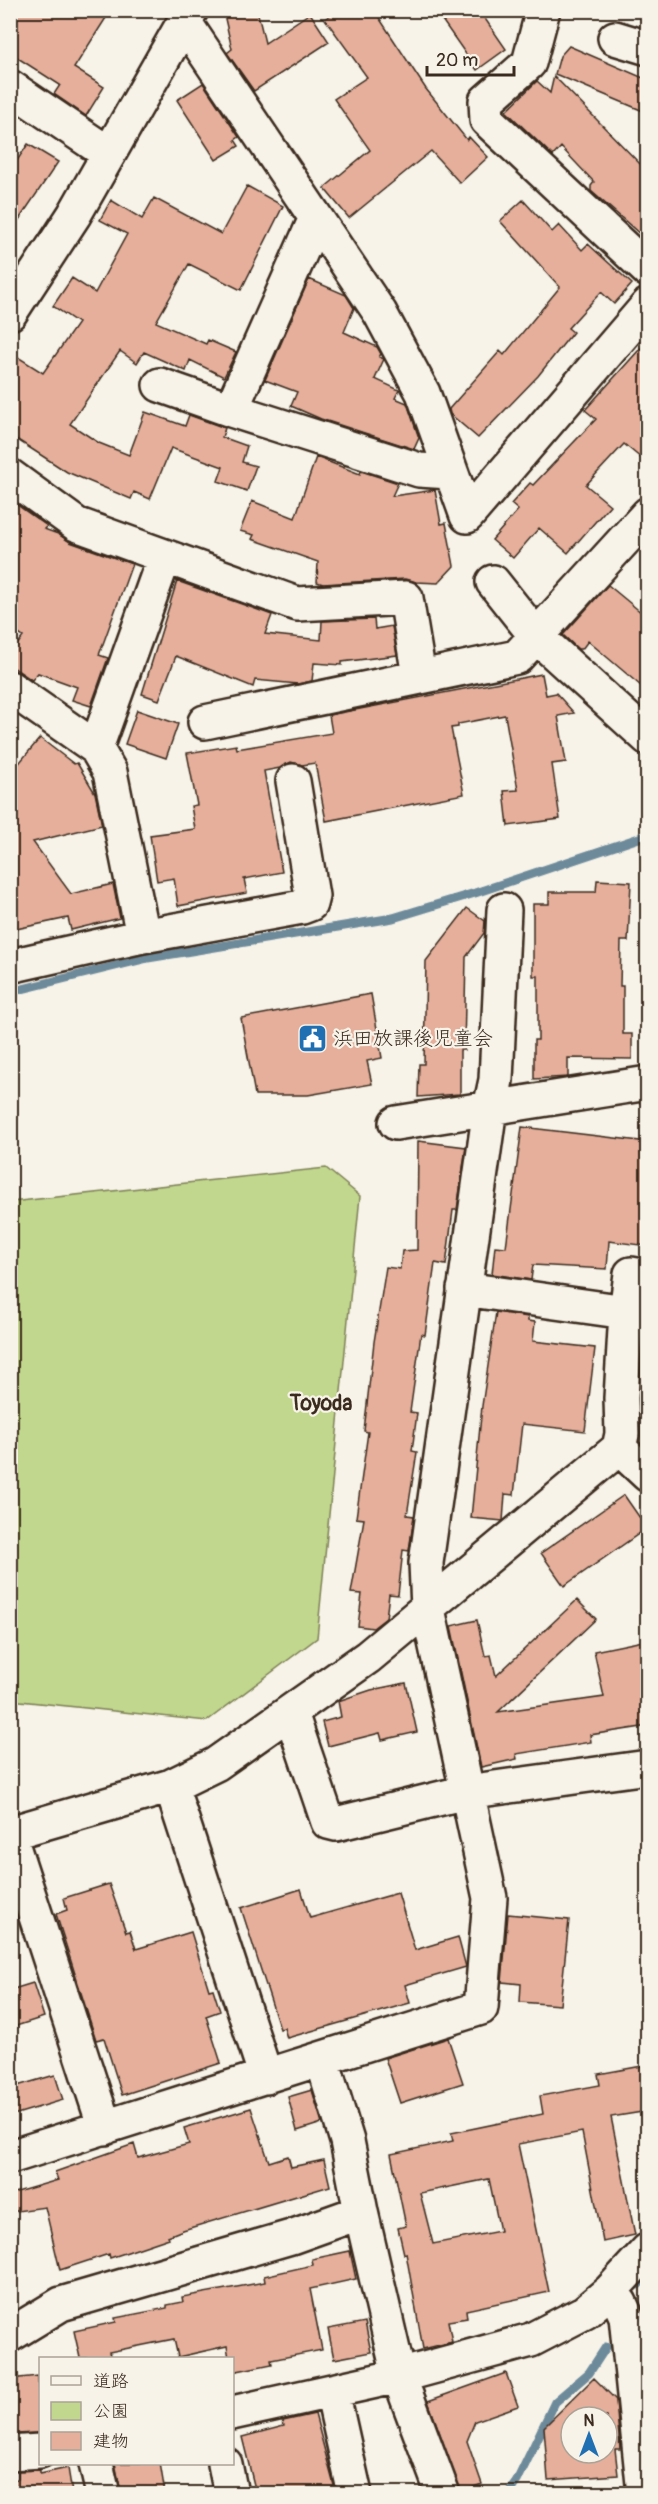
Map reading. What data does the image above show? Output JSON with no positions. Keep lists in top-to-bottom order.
{
  "districts": ["Toyoda"],
  "places": {
    "public building": ["浜田放課後児童会"]
  },
  "legend": ["道路", "公園", "建物"],
  "scale_bar": "20 m",
  "north": "top"
}
